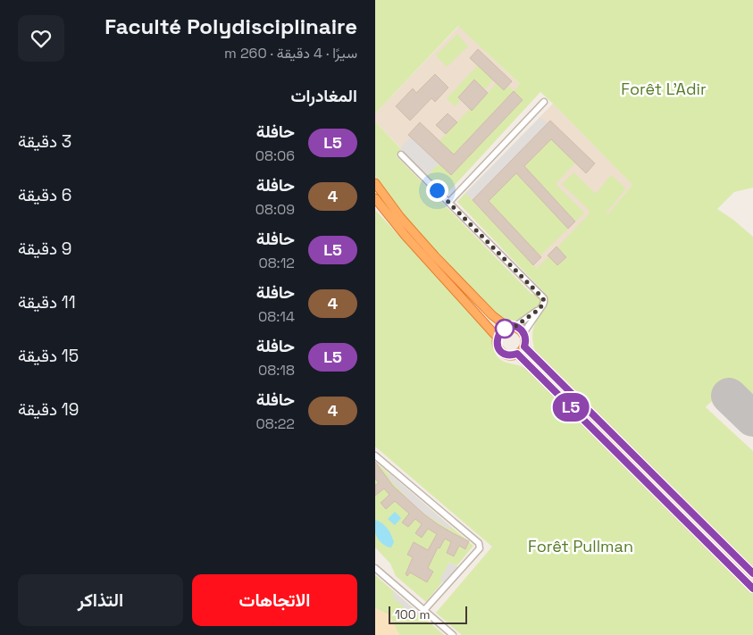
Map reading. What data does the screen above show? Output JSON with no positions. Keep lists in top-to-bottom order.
{
  "parks": ["Forêt L'Adir", "Forêt Pullman"],
  "lines": ["bus line L5"],
  "scale_bar": "100 m",
  "page": {
    "on_map": "L5",
    "heading": [
      ["Faculté Polydisciplinaire", "سيرًا · 4 دقيقة · 260 m"],
      "المغادرات"
    ],
    "list": [
      {
        "mark": "L5",
        "name": "حافلة",
        "note": "08:06",
        "value": "3 دقيقة"
      },
      {
        "mark": "4",
        "name": "حافلة",
        "note": "08:09",
        "value": "6 دقيقة"
      },
      {
        "mark": "L5",
        "name": "حافلة",
        "note": "08:12",
        "value": "9 دقيقة"
      },
      {
        "mark": "4",
        "name": "حافلة",
        "note": "08:14",
        "value": "11 دقيقة"
      },
      {
        "mark": "L5",
        "name": "حافلة",
        "note": "08:18",
        "value": "15 دقيقة"
      },
      {
        "mark": "4",
        "name": "حافلة",
        "note": "08:22",
        "value": "19 دقيقة"
      }
    ],
    "buttons": ["الاتجاهات", "التذاكر"],
    "scale": "100 m"
  }
}
